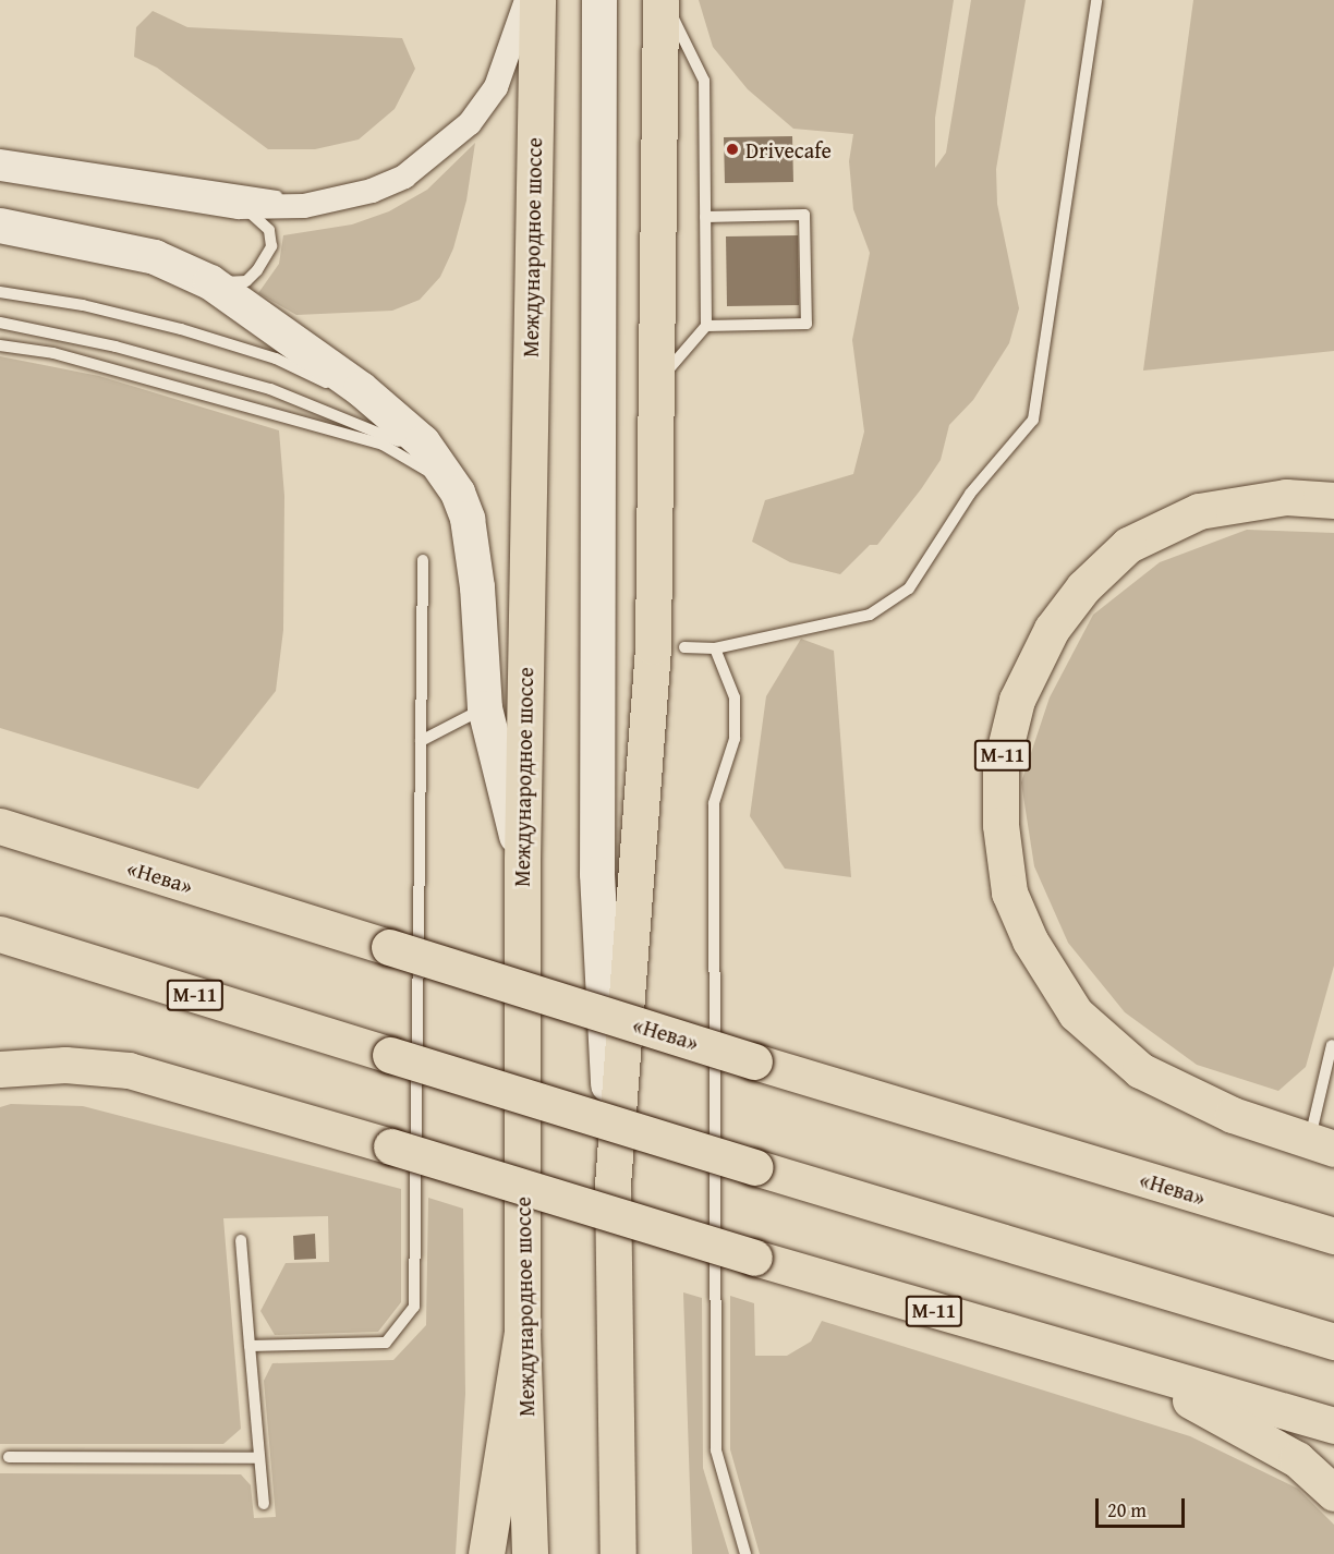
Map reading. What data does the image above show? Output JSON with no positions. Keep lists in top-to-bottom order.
{
  "streets": {
    "main road": ["Международное шоссе", "М-11", "«Нева»"]
  },
  "places": ["Drivecafe"],
  "scale_bar": "20 m"
}
